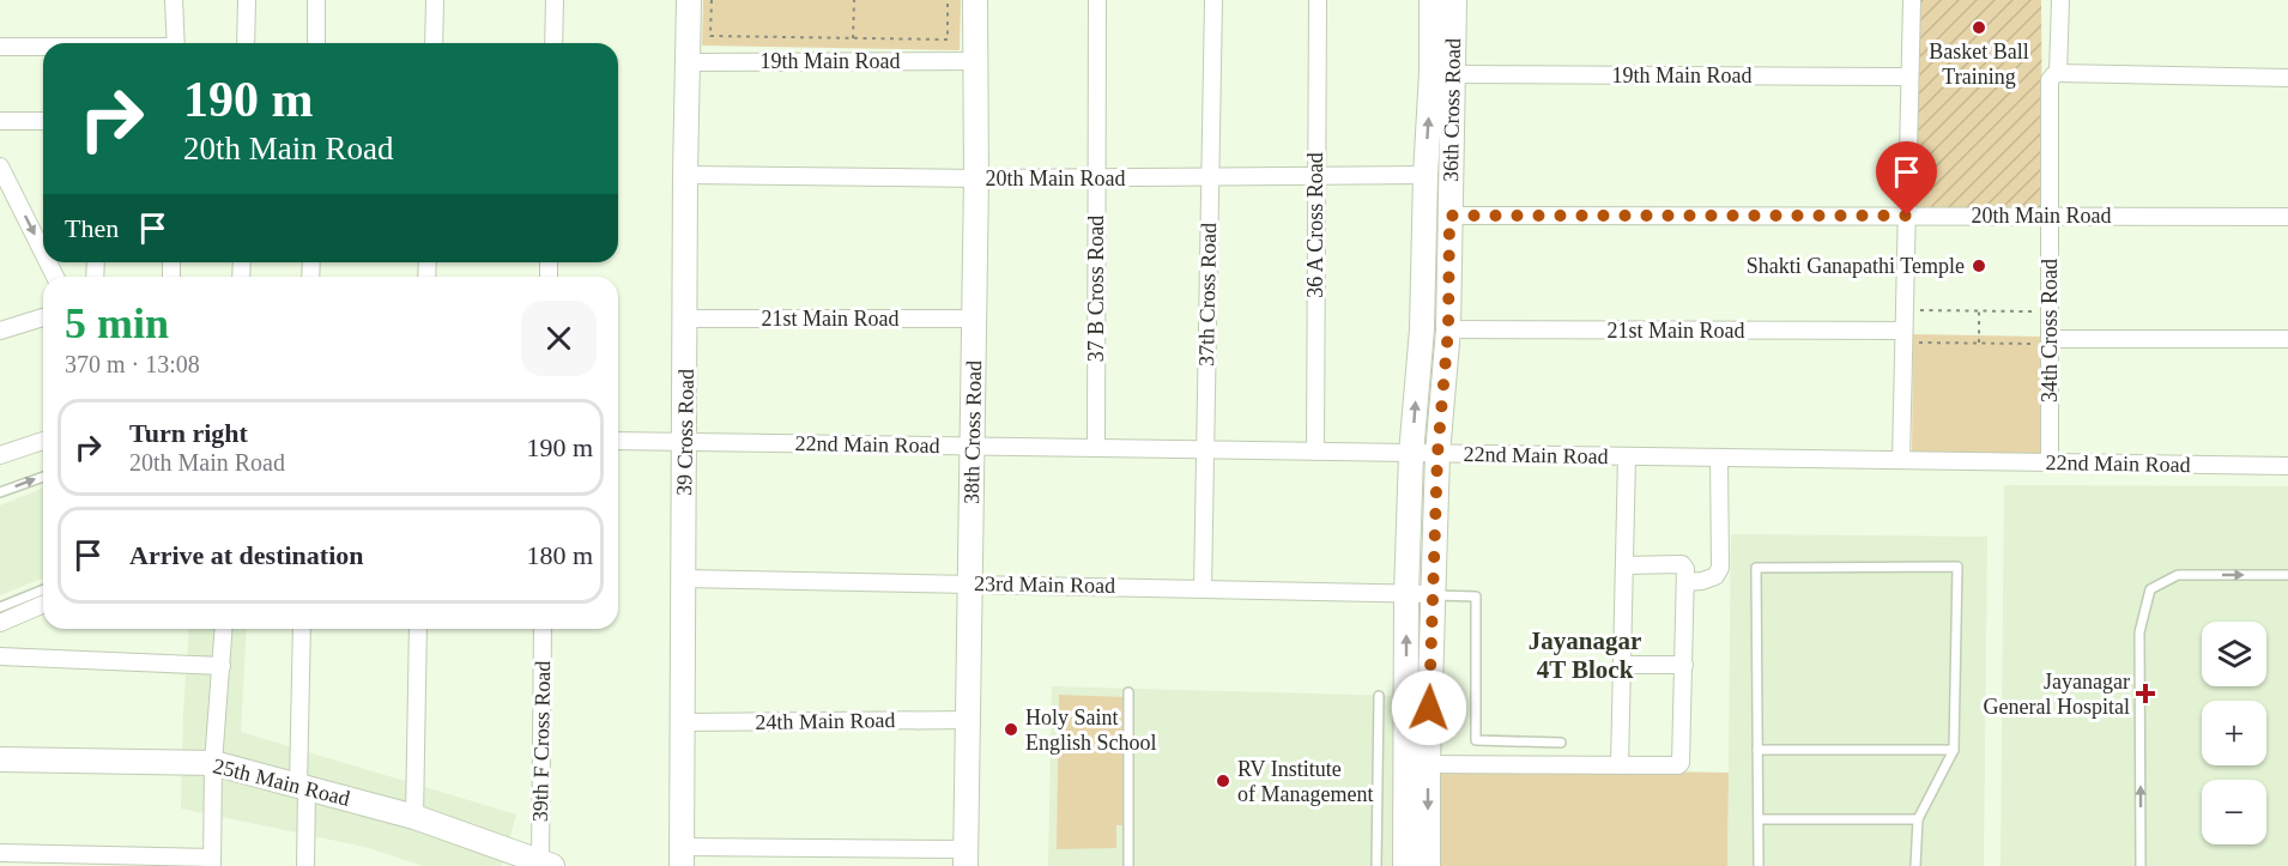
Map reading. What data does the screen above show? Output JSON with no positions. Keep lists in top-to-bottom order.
{
  "streets": {
    "street": [
      "19th Main Road",
      "36th Cross Road",
      "20th Main Road",
      "36 A Cross Road",
      "37 B Cross Road",
      "37th Cross Road",
      "21st Main Road",
      "34th Cross Road",
      "39 Cross Road",
      "38th Cross Road",
      "22nd Main Road",
      "23rd Main Road",
      "24th Main Road",
      "39th F Cross Road",
      "25th Main Road"
    ]
  },
  "crossings": [
    ["19th Main Road", "36th Cross Road"],
    ["19th Main Road", "39 Cross Road"],
    ["19th Main Road", "38th Cross Road"],
    ["36th Cross Road", "20th Main Road"],
    ["36th Cross Road", "21st Main Road"],
    ["36th Cross Road", "22nd Main Road"],
    ["36th Cross Road", "23rd Main Road"],
    ["20th Main Road", "36 A Cross Road"],
    ["20th Main Road", "37 B Cross Road"],
    ["20th Main Road", "37th Cross Road"],
    ["20th Main Road", "34th Cross Road"],
    ["20th Main Road", "39 Cross Road"],
    ["20th Main Road", "38th Cross Road"],
    ["36 A Cross Road", "22nd Main Road"],
    ["37 B Cross Road", "22nd Main Road"],
    ["37th Cross Road", "22nd Main Road"],
    ["37th Cross Road", "23rd Main Road"],
    ["21st Main Road", "39 Cross Road"],
    ["21st Main Road", "38th Cross Road"],
    ["34th Cross Road", "22nd Main Road"],
    ["39 Cross Road", "22nd Main Road"],
    ["39 Cross Road", "23rd Main Road"],
    ["39 Cross Road", "24th Main Road"],
    ["38th Cross Road", "22nd Main Road"],
    ["38th Cross Road", "23rd Main Road"],
    ["38th Cross Road", "24th Main Road"],
    ["39th F Cross Road", "25th Main Road"]
  ],
  "districts": ["Jayanagar 4T Block"],
  "places": {
    "other": [
      "Basket Ball Training",
      "Shakti Ganapathi Temple",
      "Holy Saint English School",
      "RV Institute of Management"
    ],
    "health": ["Jayanagar General Hospital"]
  },
  "page": {
    "turn": ["190 m", "20th Main Road"],
    "then": "Then",
    "heading": ["5 min", "370 m · 13:08"],
    "list": [
      {
        "name": "Turn right",
        "note": "20th Main Road",
        "value": "190 m"
      },
      {
        "name": "Arrive at destination",
        "value": "180 m"
      }
    ],
    "map_buttons": ["+", "−"]
  }
}
